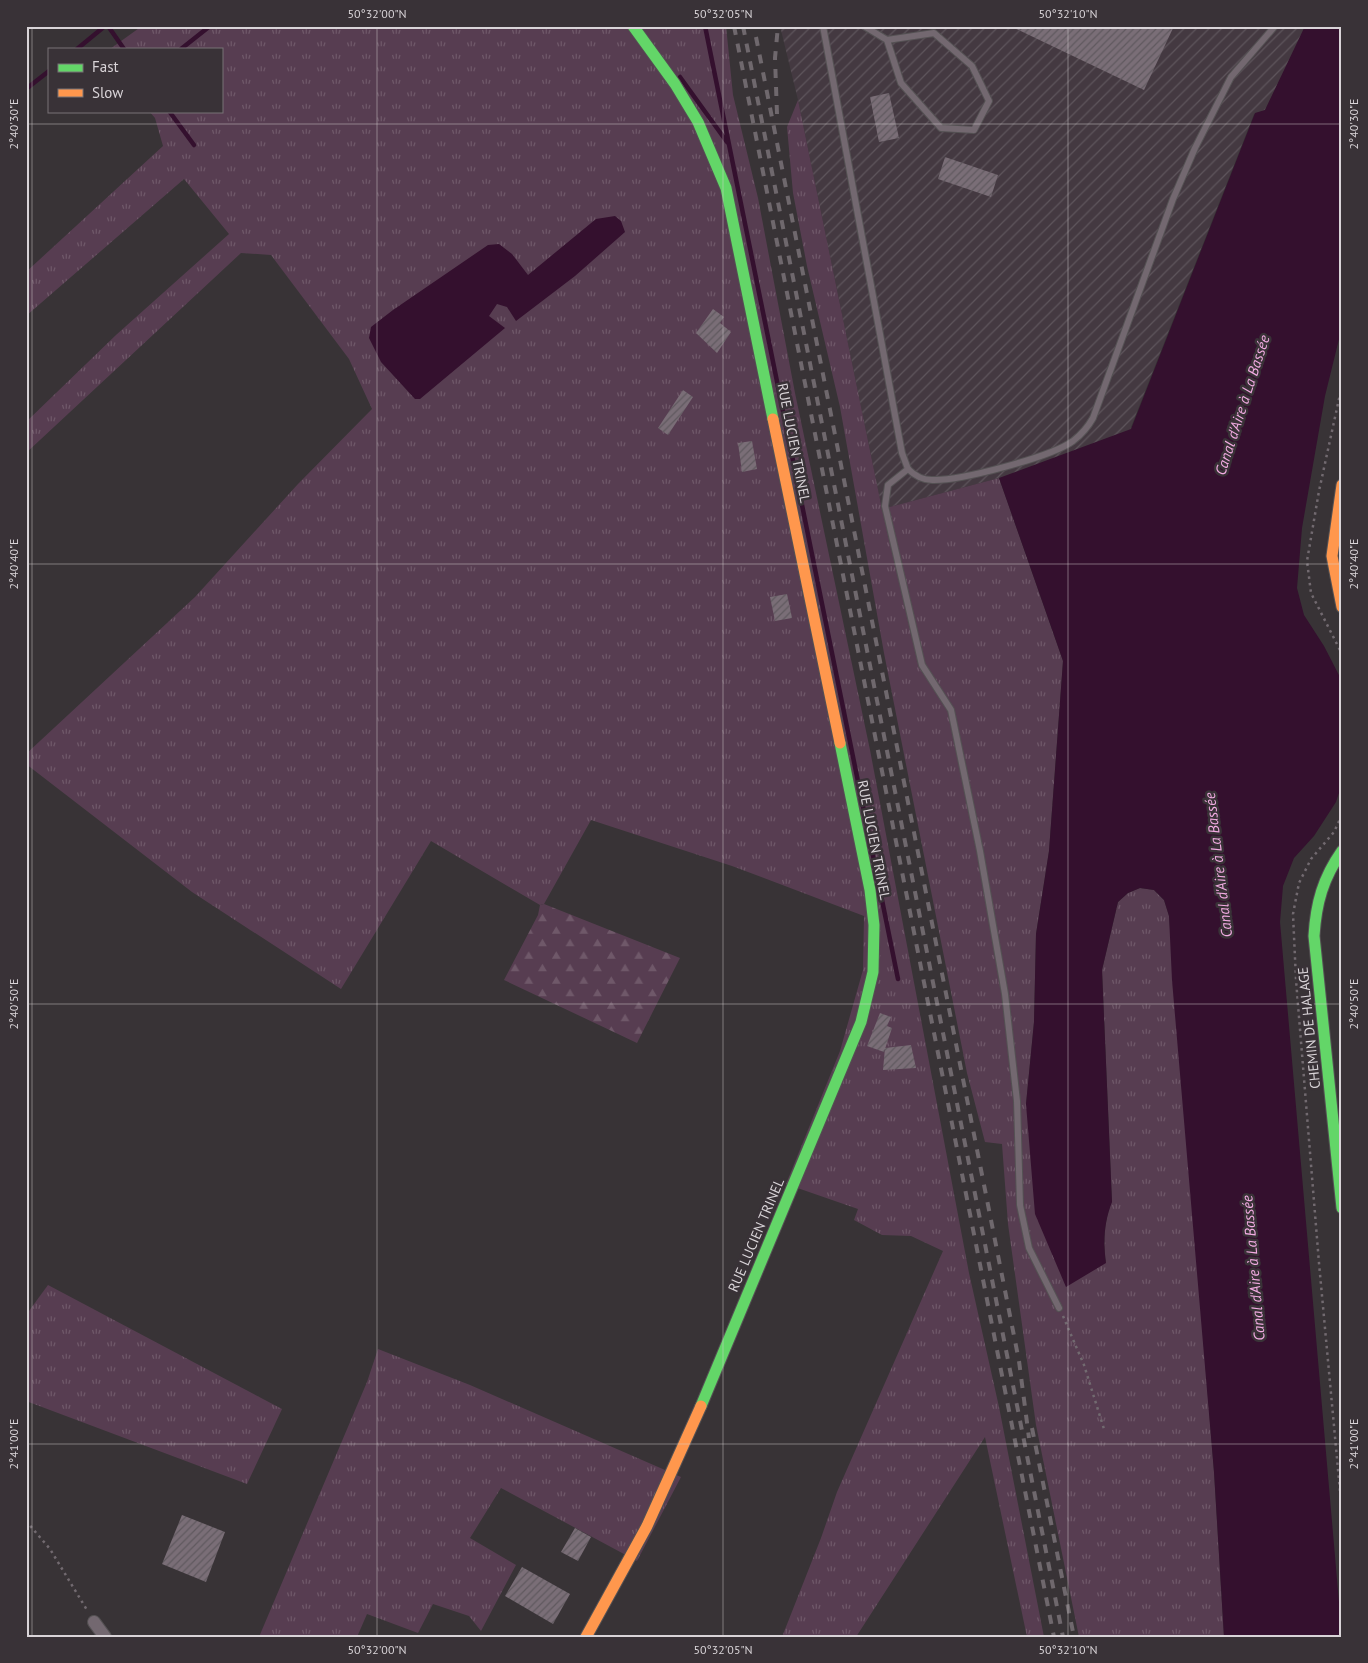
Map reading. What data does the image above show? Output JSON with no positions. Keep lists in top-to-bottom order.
{
  "streets": {
    "street": ["RUE LUCIEN TRINEL", "CHEMIN DE HALAGE"]
  },
  "water": ["Canal d'Aire à La Bassée"],
  "legend": ["Fast", "Slow"],
  "coordinates": [
    "50°32'00\"N",
    "50°32'05\"N",
    "50°32'10\"N",
    "2°40'30\"E",
    "2°40'40\"E",
    "2°40'50\"E",
    "2°41'00\"E"
  ]
}
